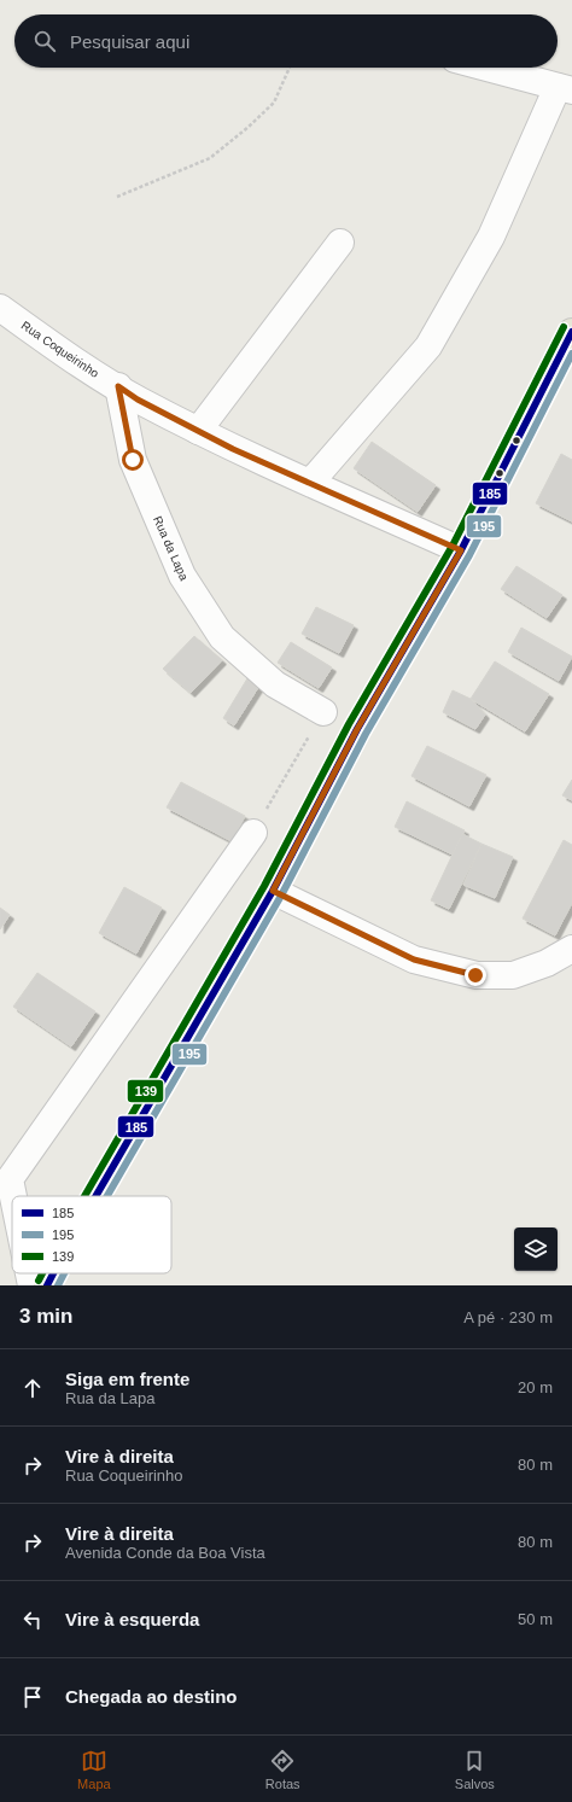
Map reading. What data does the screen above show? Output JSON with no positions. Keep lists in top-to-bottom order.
{
  "streets": {
    "street": ["Rua Coqueirinho", "Rua da Lapa"]
  },
  "crossings": [
    ["Rua Coqueirinho", "Rua da Lapa"]
  ],
  "lines": ["transit line 139", "transit line 185", "transit line 195"],
  "legend": ["185", "195", "139"],
  "page": {
    "search": "Pesquisar aqui",
    "heading": ["3 min", "A pé · 230 m"],
    "list": [
      ["Siga em frente", "Rua da Lapa", "20 m"],
      ["Vire à direita", "Rua Coqueirinho", "80 m"],
      ["Vire à direita", "Avenida Conde da Boa Vista", "80 m"],
      ["Vire à esquerda", "50 m"],
      "Chegada ao destino"
    ],
    "nav": ["Mapa", "Rotas", "Salvos"]
  }
}
